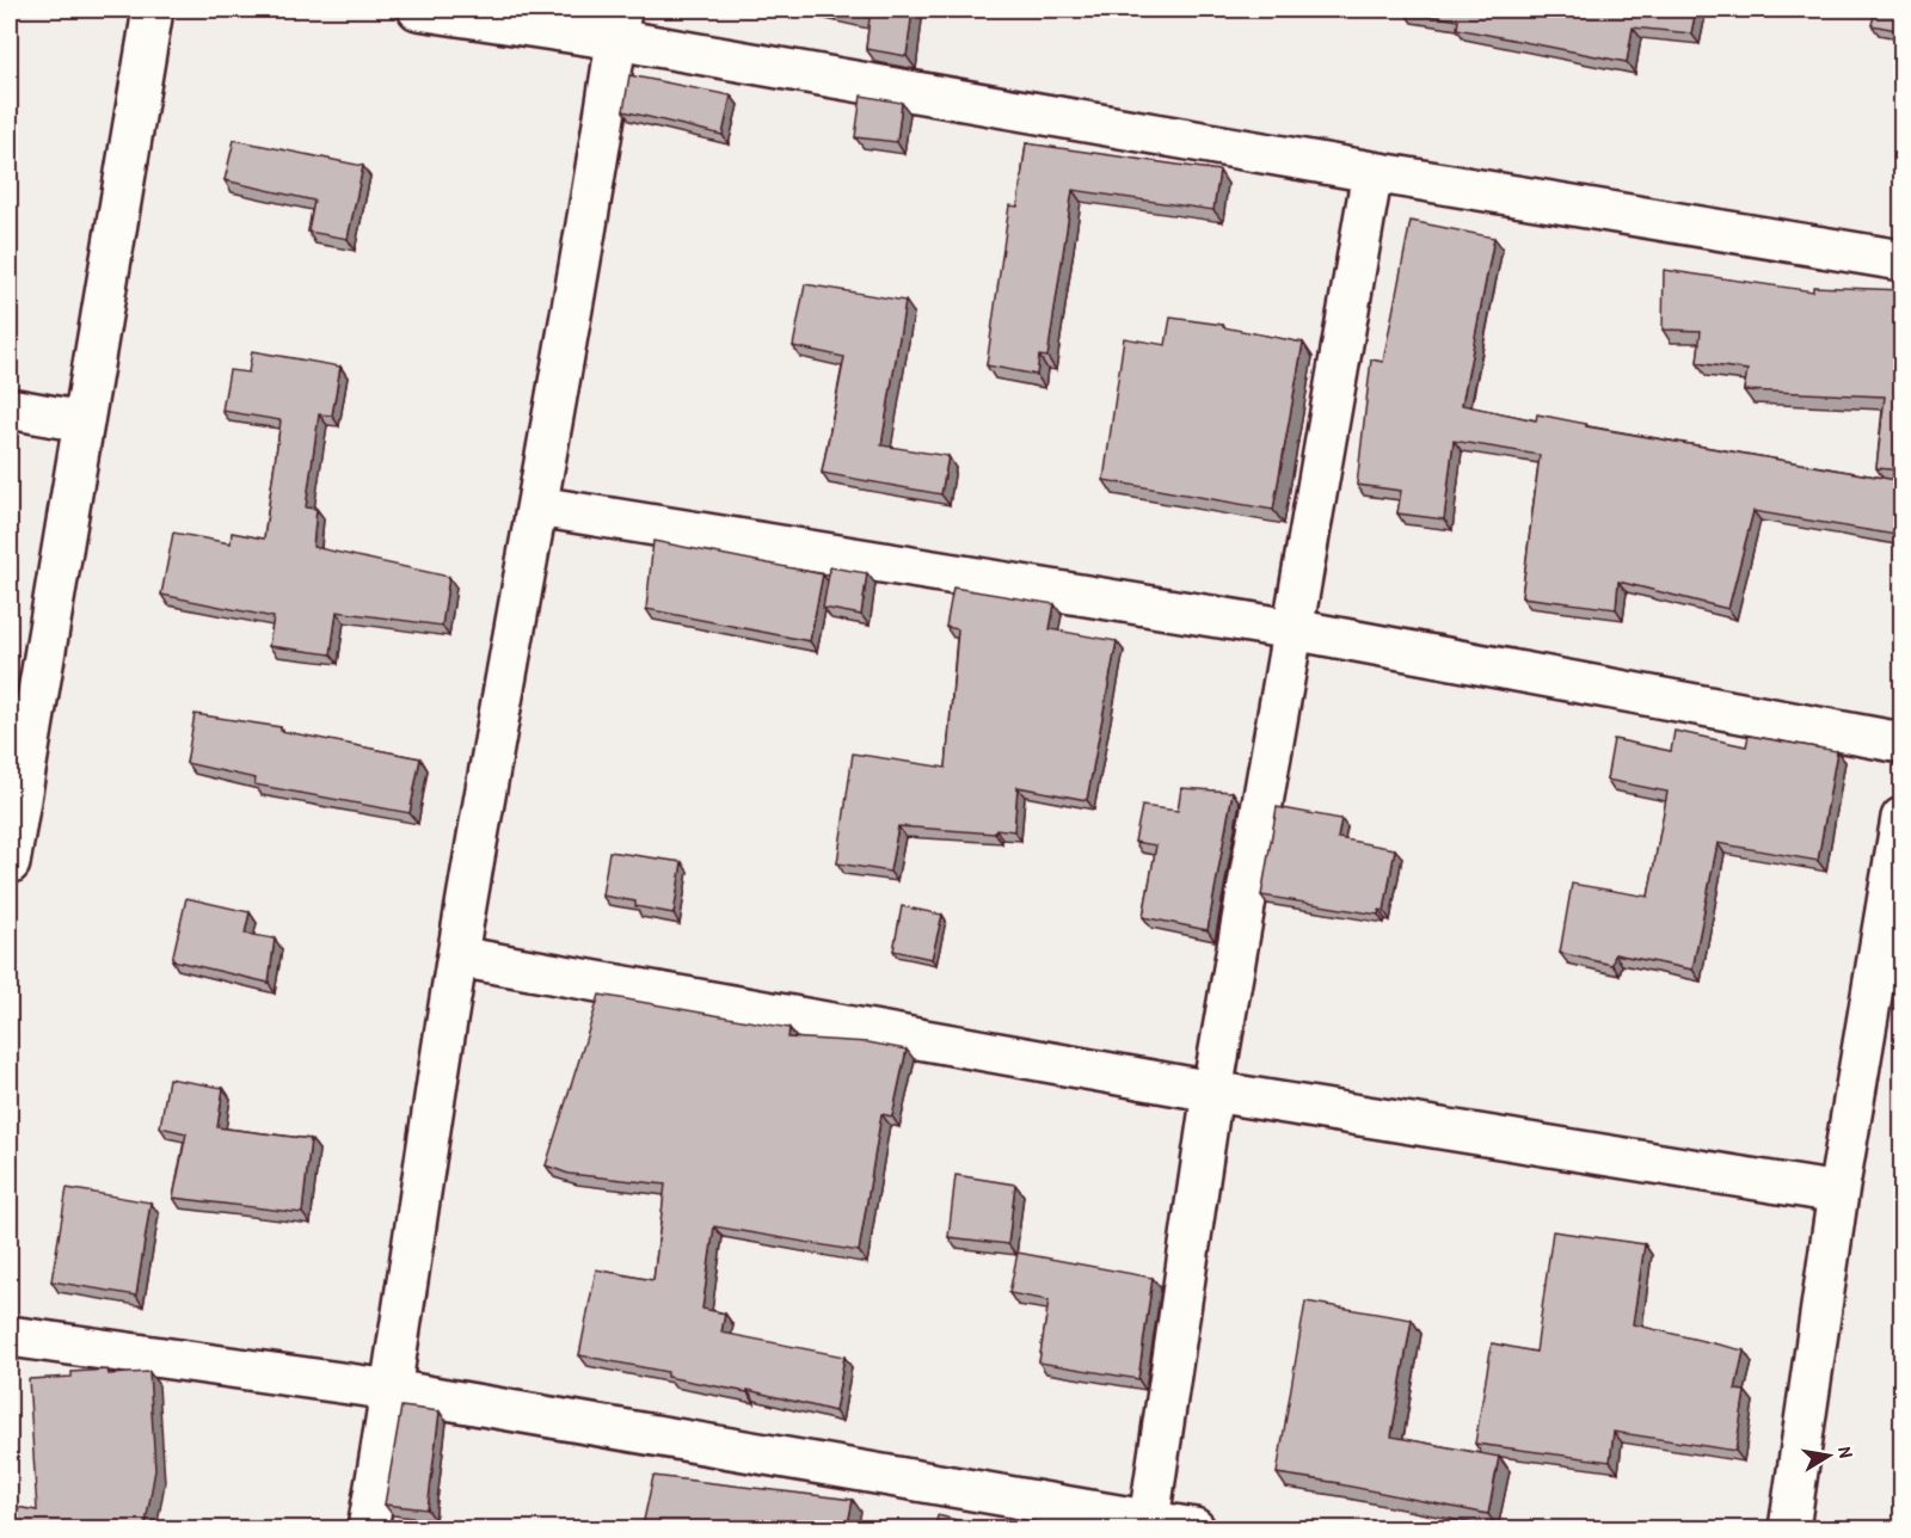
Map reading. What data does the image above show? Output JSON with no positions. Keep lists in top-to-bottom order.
{
  "north": "right"
}
